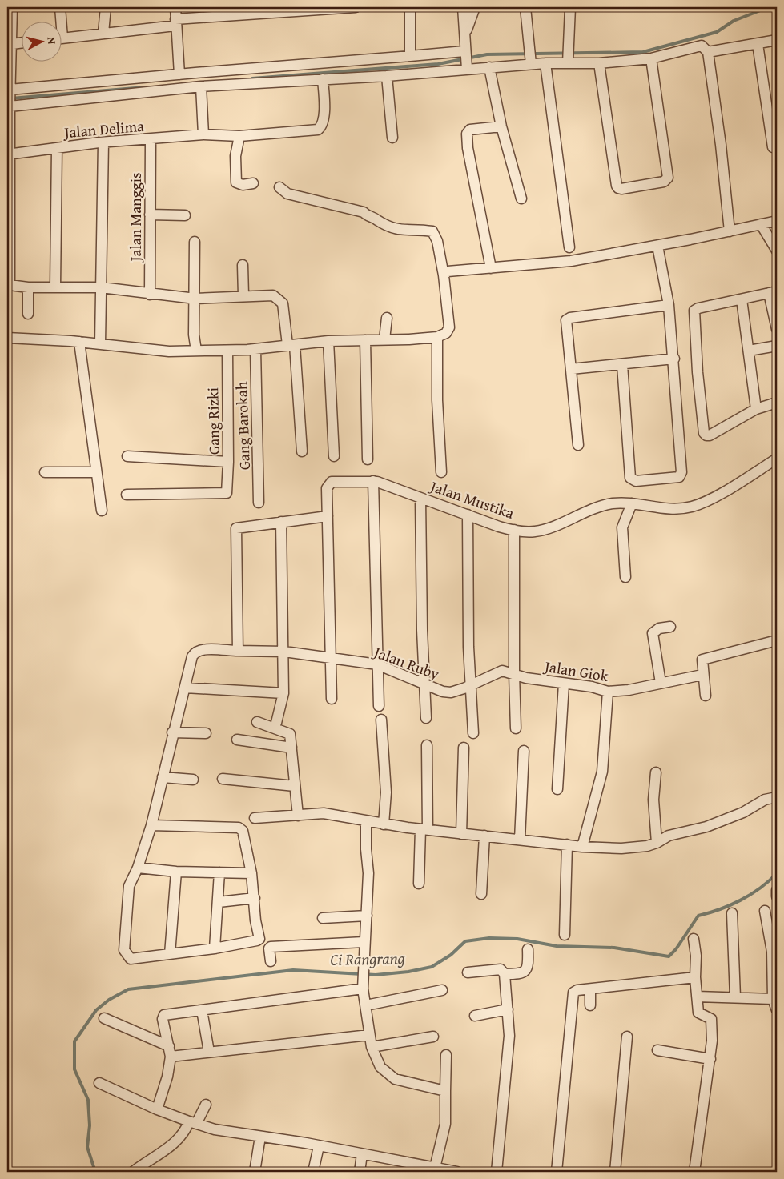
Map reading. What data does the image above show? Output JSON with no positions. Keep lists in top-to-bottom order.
{
  "streets": {
    "street": [
      "Jalan Delima",
      "Jalan Manggis",
      "Gang Rizki",
      "Gang Barokah",
      "Jalan Mustika",
      "Jalan Ruby",
      "Jalan Giok"
    ]
  },
  "crossings": [
    ["Jalan Delima", "Jalan Manggis"],
    ["Jalan Ruby", "Jalan Giok"]
  ],
  "water": ["Ci Rangrang"],
  "north": "right"
}
